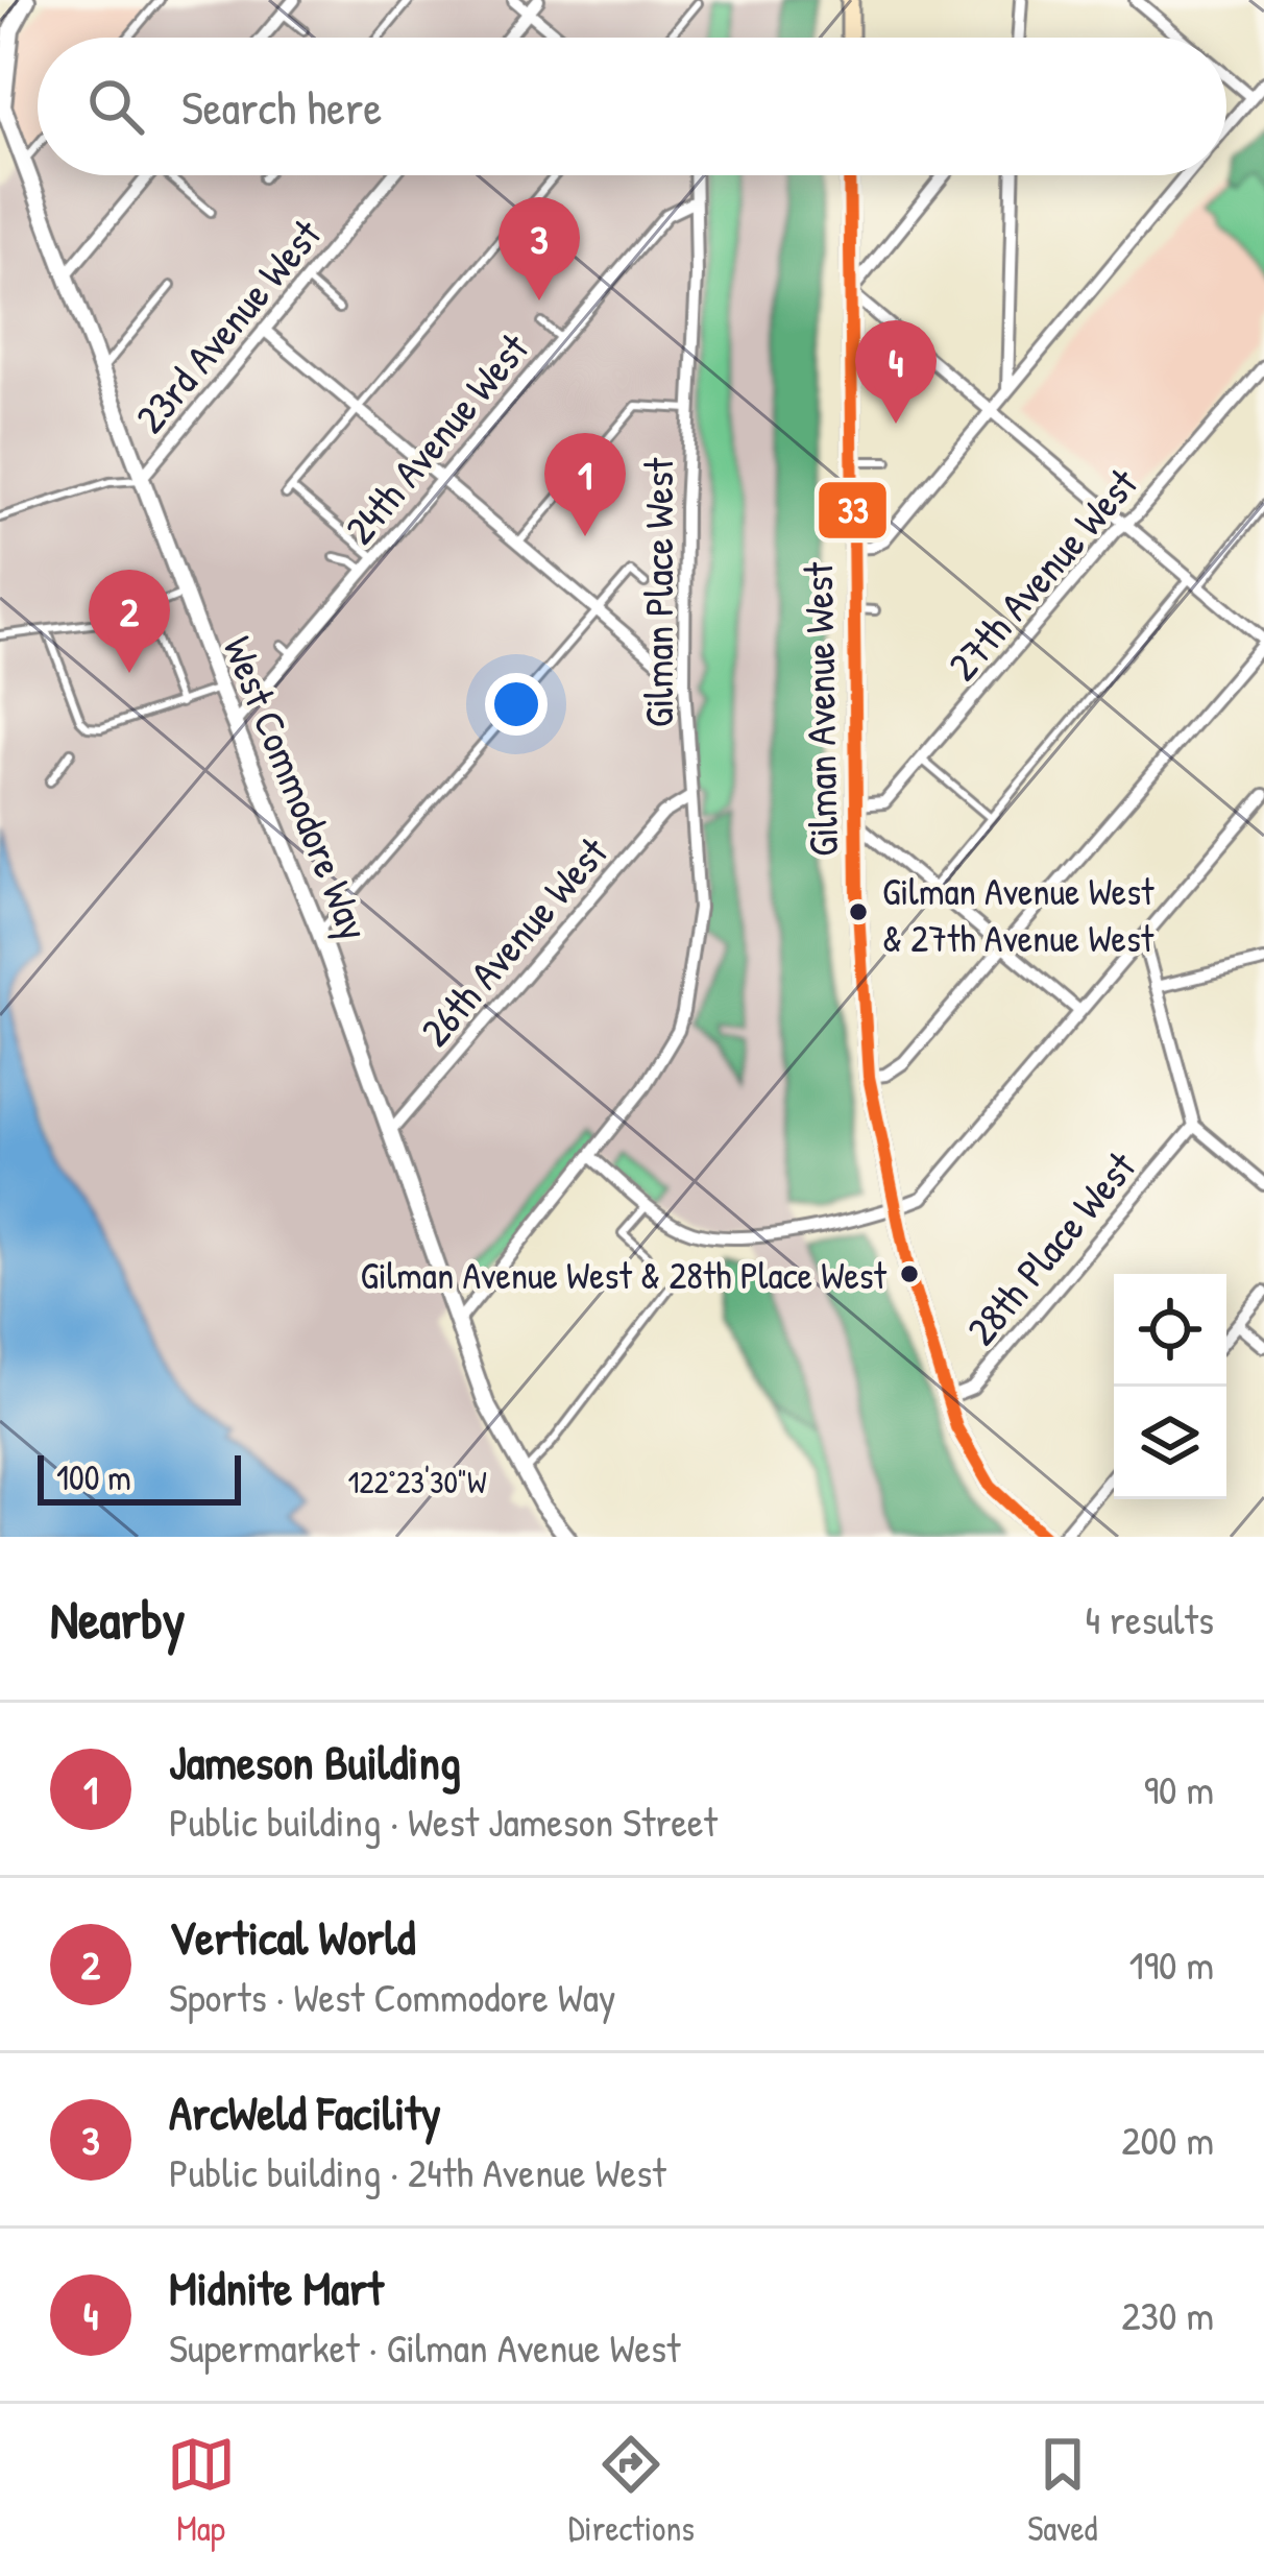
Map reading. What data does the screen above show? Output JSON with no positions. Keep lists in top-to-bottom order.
{
  "streets": {
    "main road": ["Gilman Avenue West"],
    "street": [
      "23rd Avenue West",
      "24th Avenue West",
      "27th Avenue West",
      "Gilman Place West",
      "West Commodore Way",
      "26th Avenue West",
      "28th Place West"
    ]
  },
  "crossings": [
    ["23rd Avenue West", "West Commodore Way"],
    ["24th Avenue West", "Gilman Place West"],
    ["24th Avenue West", "West Commodore Way"],
    ["27th Avenue West", "Gilman Avenue West"],
    ["Gilman Place West", "26th Avenue West"],
    ["Gilman Avenue West", "28th Place West"],
    ["West Commodore Way", "26th Avenue West"]
  ],
  "places": ["Gilman Avenue West & 27th Avenue West", "Gilman Avenue West & 28th Place West"],
  "lines": ["transit line 33"],
  "scale_bar": "100 m",
  "page": {
    "search": "Search here",
    "pins": [
      "3",
      "4",
      "1",
      "2"
    ],
    "scale": "100 m",
    "heading": ["Nearby", "4 results"],
    "list": [
      {
        "mark": "1",
        "name": "Jameson Building",
        "note": "Public building · West Jameson Street",
        "value": "90 m"
      },
      {
        "mark": "2",
        "name": "Vertical World",
        "note": "Sports · West Commodore Way",
        "value": "190 m"
      },
      {
        "mark": "3",
        "name": "ArcWeld Facility",
        "note": "Public building · 24th Avenue West",
        "value": "200 m"
      },
      {
        "mark": "4",
        "name": "Midnite Mart",
        "note": "Supermarket · Gilman Avenue West",
        "value": "230 m"
      }
    ],
    "nav": ["Map", "Directions", "Saved"]
  },
  "coordinates": ["122°23'30\"W"]
}
